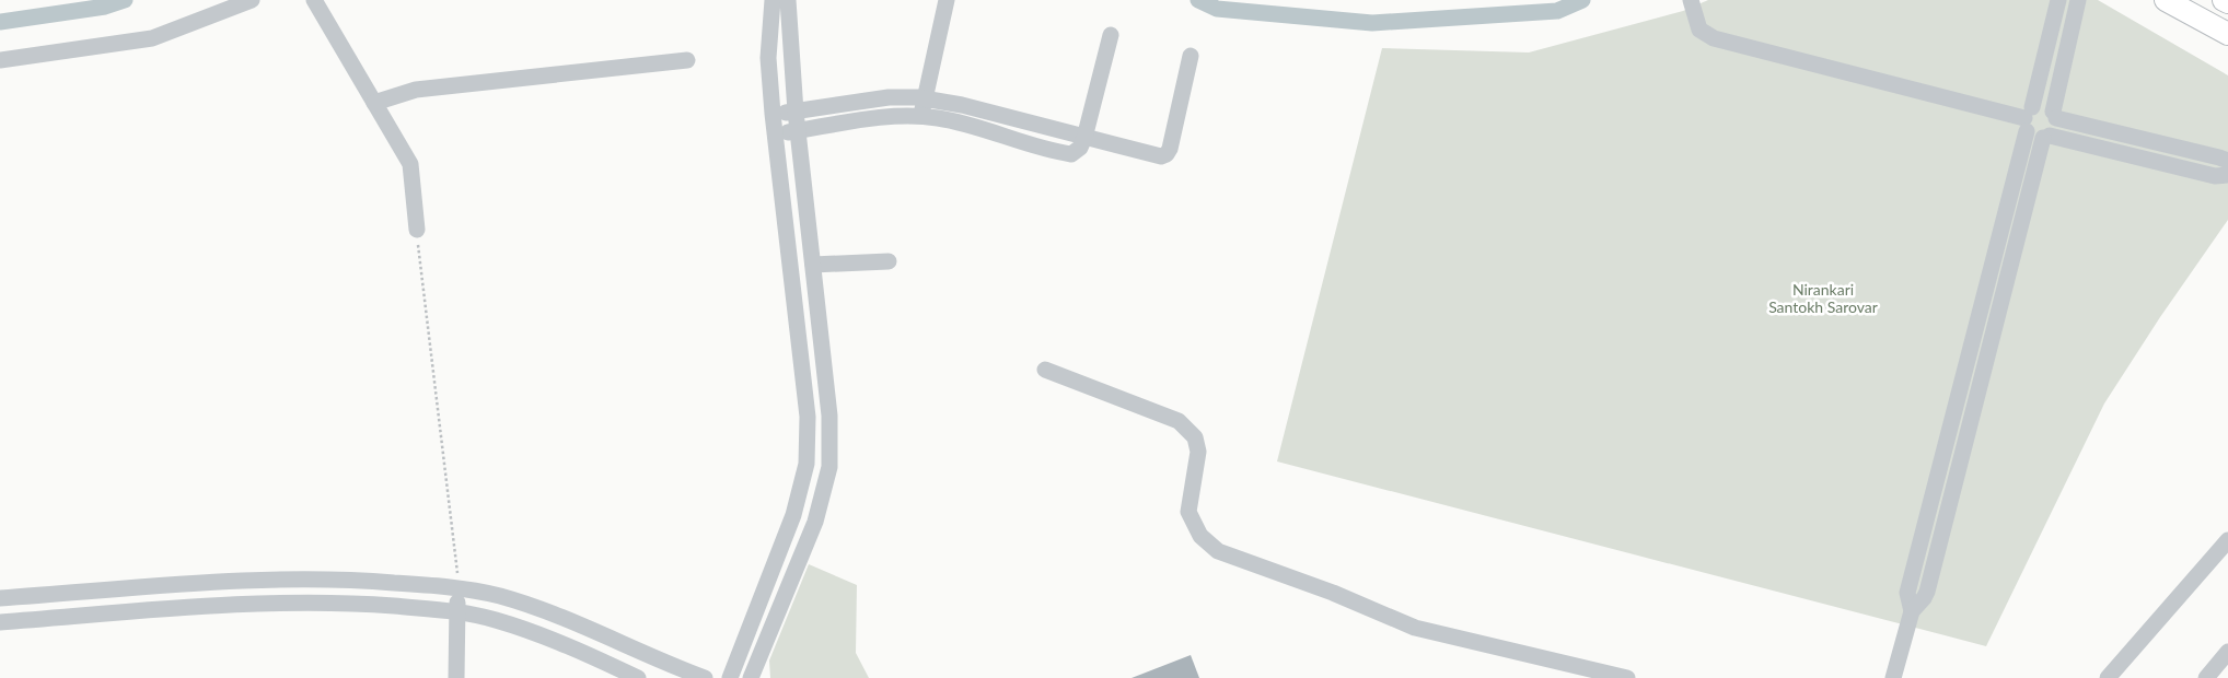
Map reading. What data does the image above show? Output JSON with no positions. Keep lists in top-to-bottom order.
{
  "parks": ["Nirankari Santokh Sarovar"]
}
